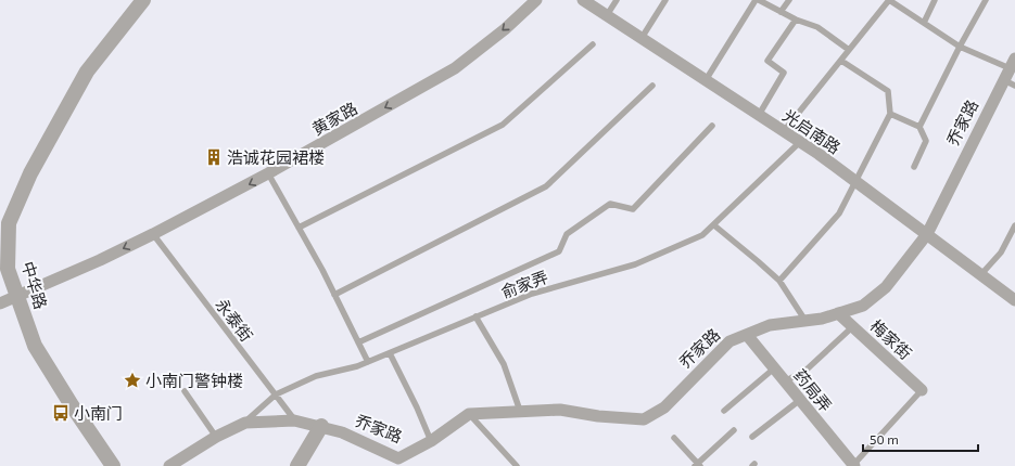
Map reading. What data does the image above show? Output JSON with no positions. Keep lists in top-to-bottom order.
{
  "streets": {
    "street": [
      "黄家路",
      "乔家路",
      "光启南路",
      "中华路",
      "梅家街",
      "药局弄"
    ],
    "lane": ["俞家弄", "永泰街"]
  },
  "crossings": [
    ["黄家路", "中华路"],
    ["黄家路", "永泰街"],
    ["乔家路", "光启南路"],
    ["乔家路", "俞家弄"],
    ["乔家路", "永泰街"],
    ["乔家路", "梅家街"],
    ["乔家路", "药局弄"],
    ["光启南路", "俞家弄"],
    ["俞家弄", "永泰街"]
  ],
  "one_way": ["黄家路"],
  "places": {
    "building": ["浩诚花园裙楼"],
    "place": ["小南门警钟楼"],
    "bus stop": ["小南门"]
  },
  "scale_bar": "50 m"
}
